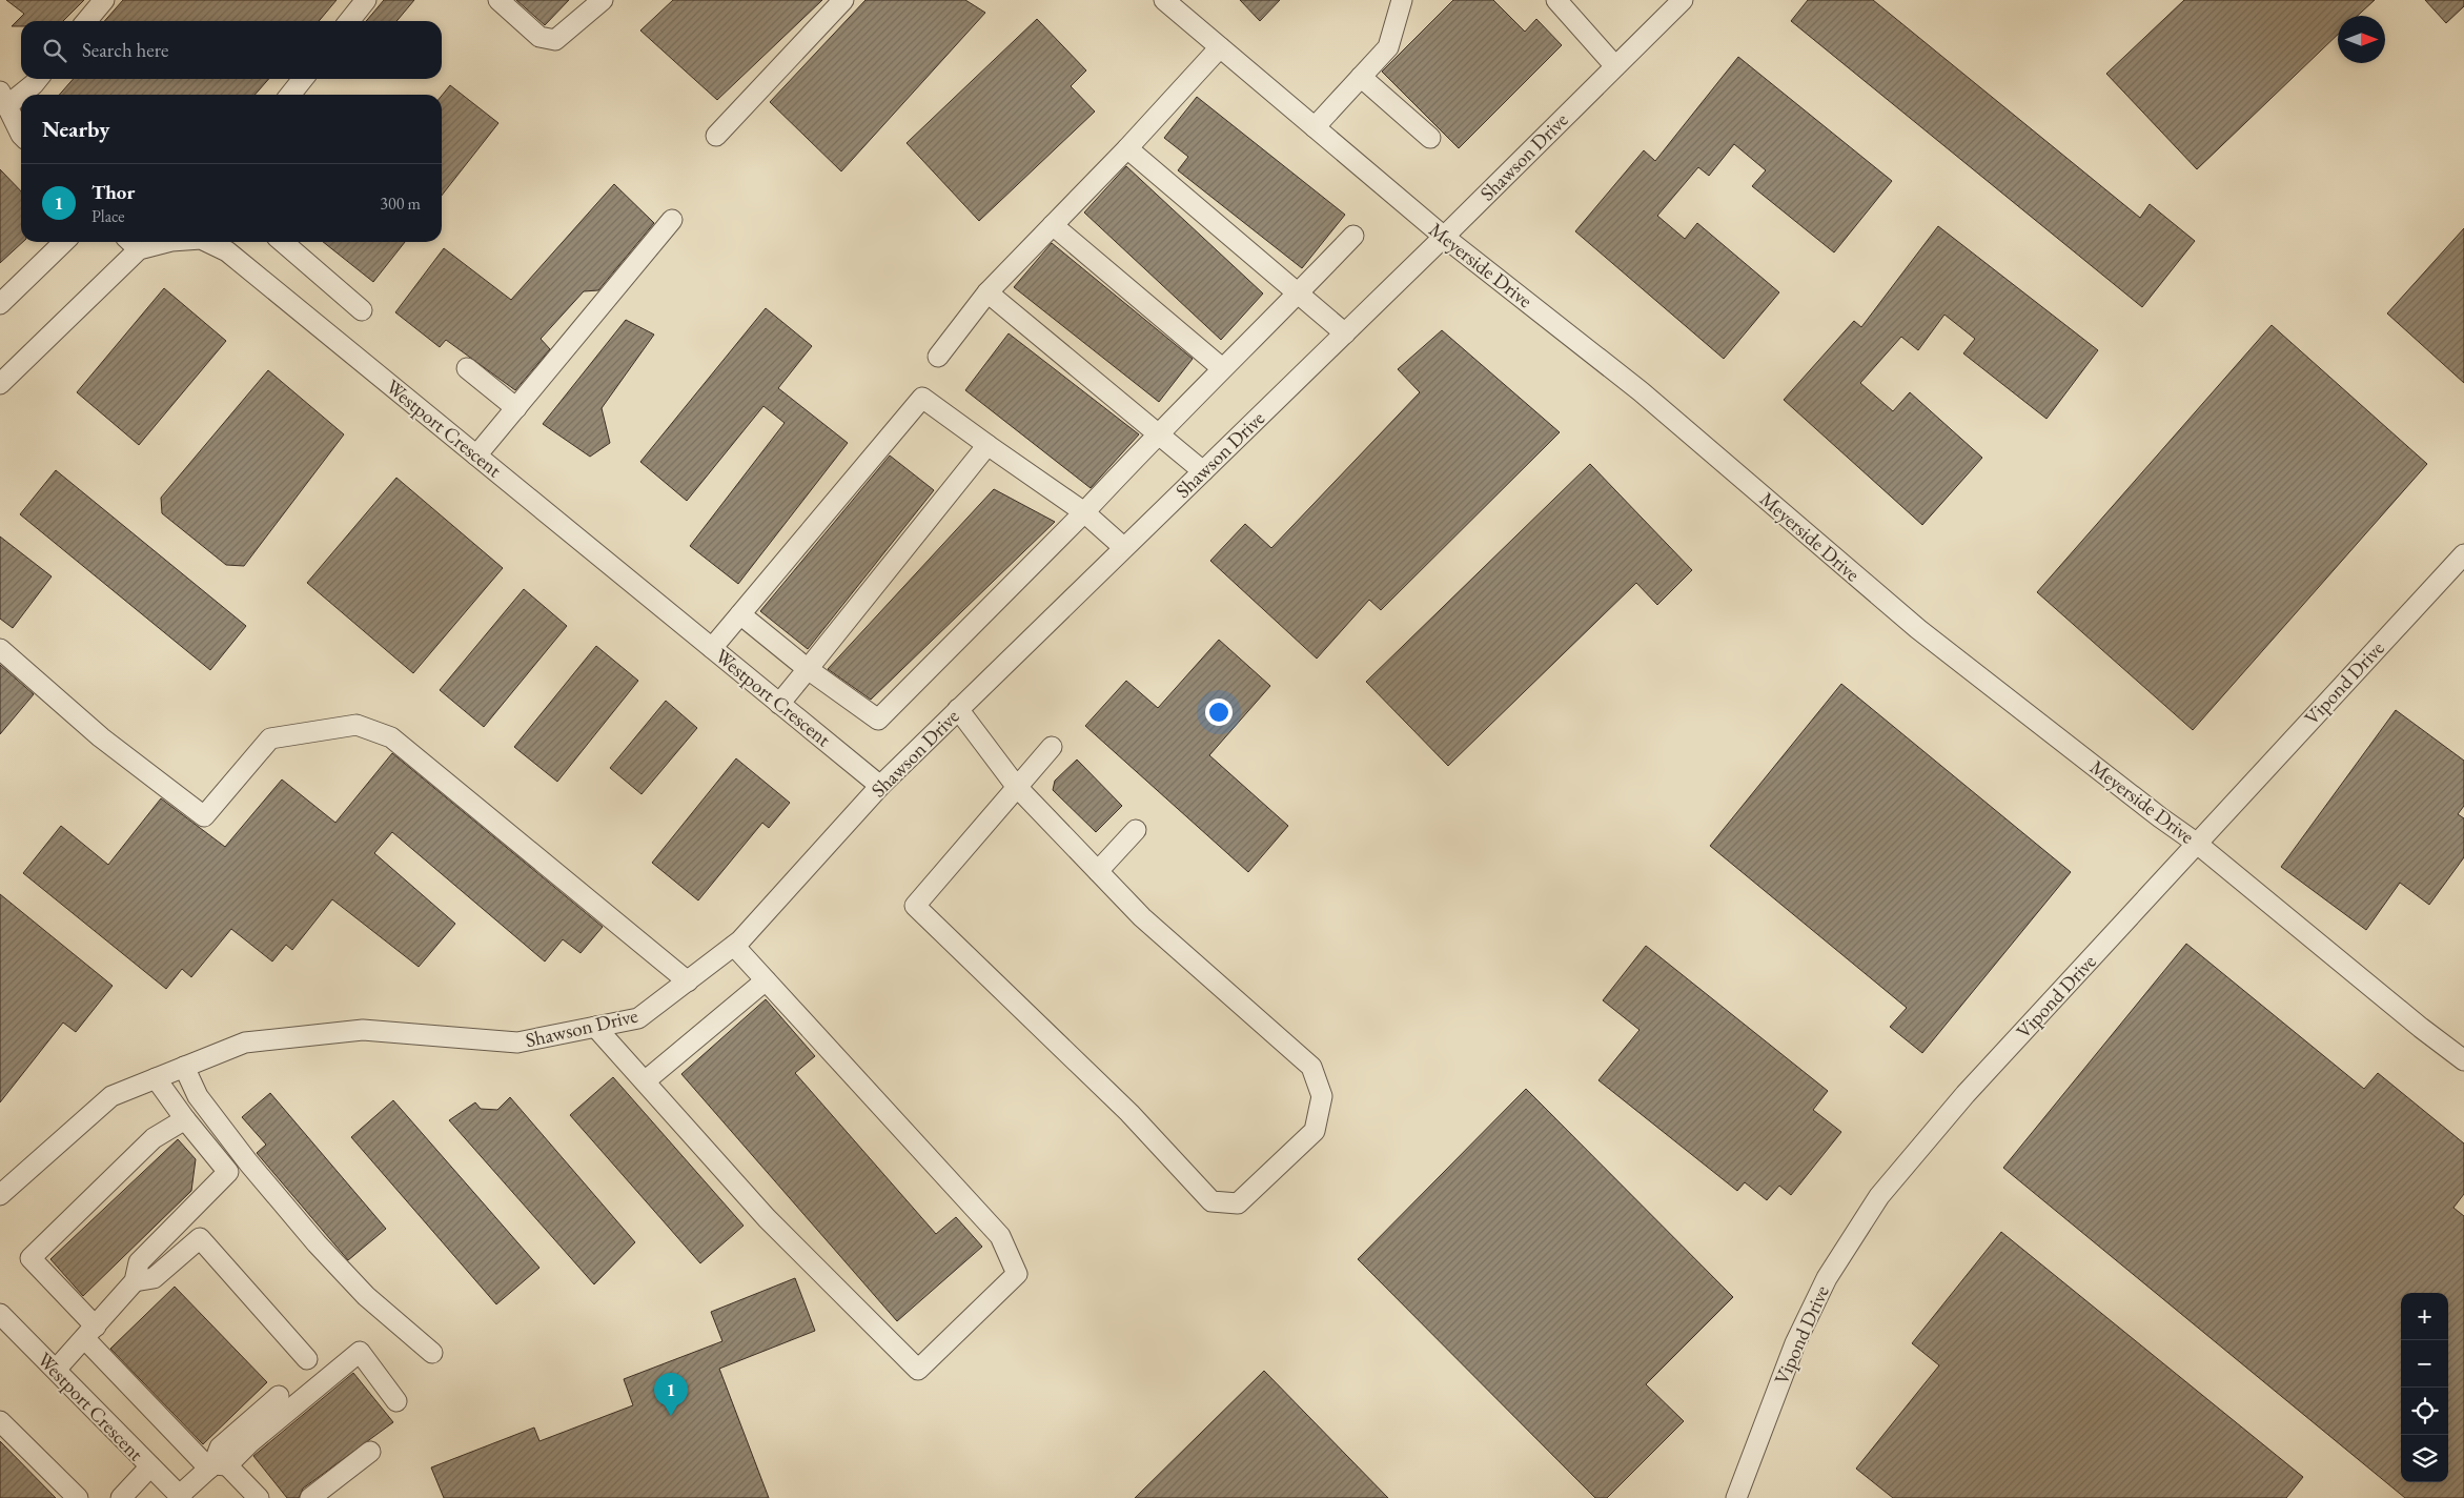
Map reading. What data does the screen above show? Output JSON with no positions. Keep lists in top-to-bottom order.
{
  "streets": {
    "street": [
      "Shawson Drive",
      "Meyerside Drive",
      "Westport Crescent",
      "Vipond Drive"
    ]
  },
  "crossings": [
    ["Shawson Drive", "Meyerside Drive"],
    ["Shawson Drive", "Westport Crescent"],
    ["Meyerside Drive", "Vipond Drive"]
  ],
  "north": "right",
  "page": {
    "search": "Search here",
    "heading": "Nearby",
    "list": [
      {
        "mark": "1",
        "name": "Thor",
        "note": "Place",
        "value": "300 m"
      }
    ],
    "map_buttons": ["+", "−"],
    "pins": "1"
  }
}
